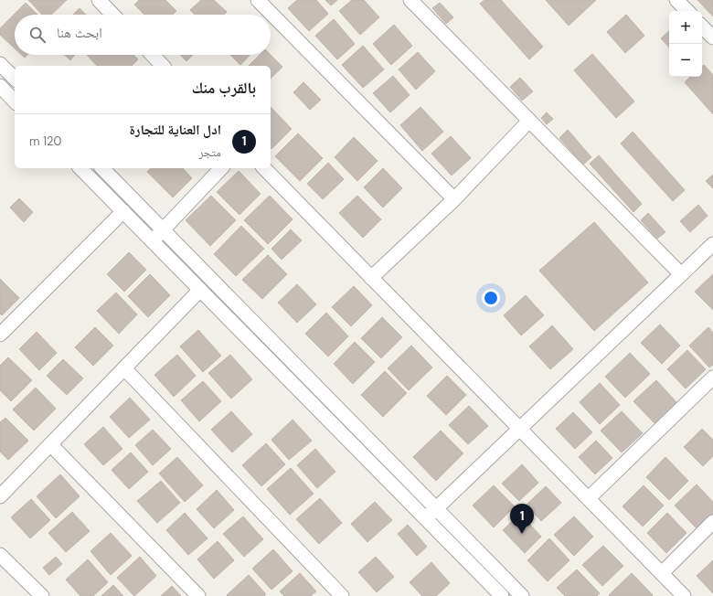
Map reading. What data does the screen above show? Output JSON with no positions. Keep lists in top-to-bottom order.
{
  "page": {
    "map_buttons": ["+", "−"],
    "search": "ابحث هنا",
    "heading": "بالقرب منك",
    "list": [
      {
        "mark": "1",
        "name": "ادل العناية للتجارة",
        "note": "متجر",
        "value": "120 m"
      }
    ],
    "pins": "1"
  }
}
